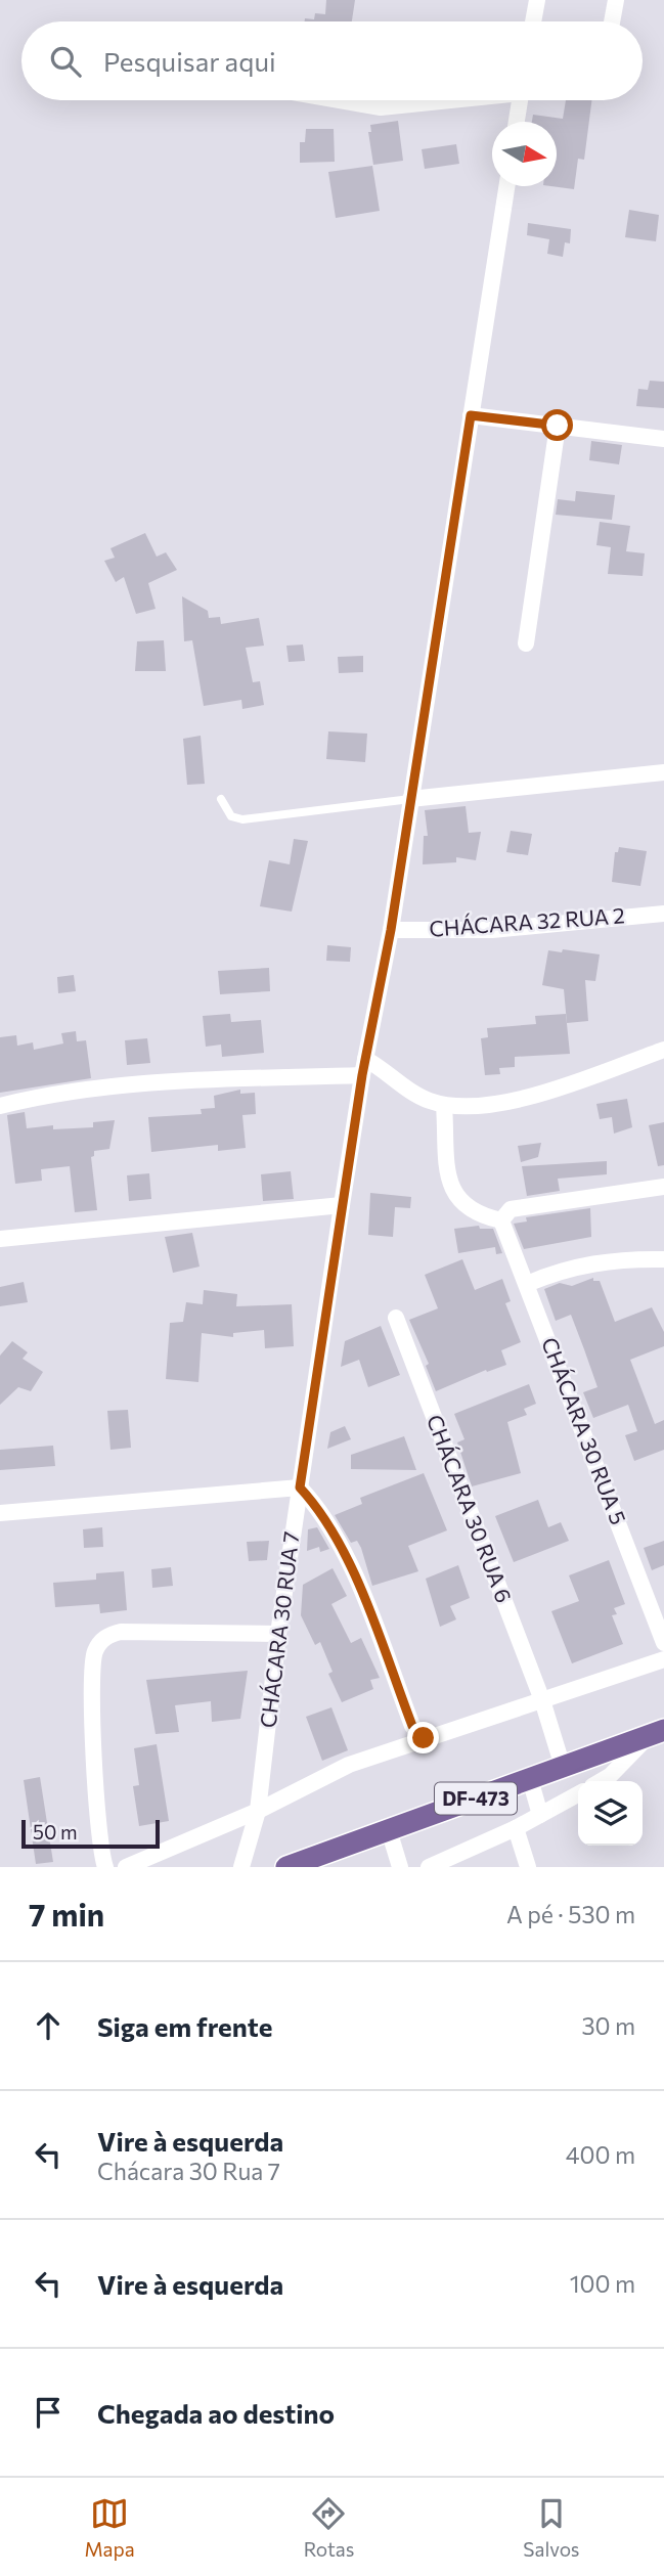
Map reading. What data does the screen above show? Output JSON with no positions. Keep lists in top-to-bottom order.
{
  "streets": {
    "main road": ["DF-473"],
    "street": [
      "CHÁCARA 32 RUA 2",
      "CHÁCARA 30 RUA 5",
      "CHÁCARA 30 RUA 6",
      "CHÁCARA 30 RUA 7"
    ]
  },
  "crossings": [
    ["CHÁCARA 32 RUA 2", "CHÁCARA 30 RUA 7"],
    ["CHÁCARA 30 RUA 6", "DF-473"]
  ],
  "scale_bar": "50 m",
  "north": "right",
  "page": {
    "search": "Pesquisar aqui",
    "scale": "50 m",
    "heading": ["7 min", "A pé · 530 m"],
    "list": [
      ["Siga em frente", "30 m"],
      ["Vire à esquerda", "Chácara 30 Rua 7", "400 m"],
      ["Vire à esquerda", "100 m"],
      "Chegada ao destino"
    ],
    "nav": ["Mapa", "Rotas", "Salvos"]
  }
}
